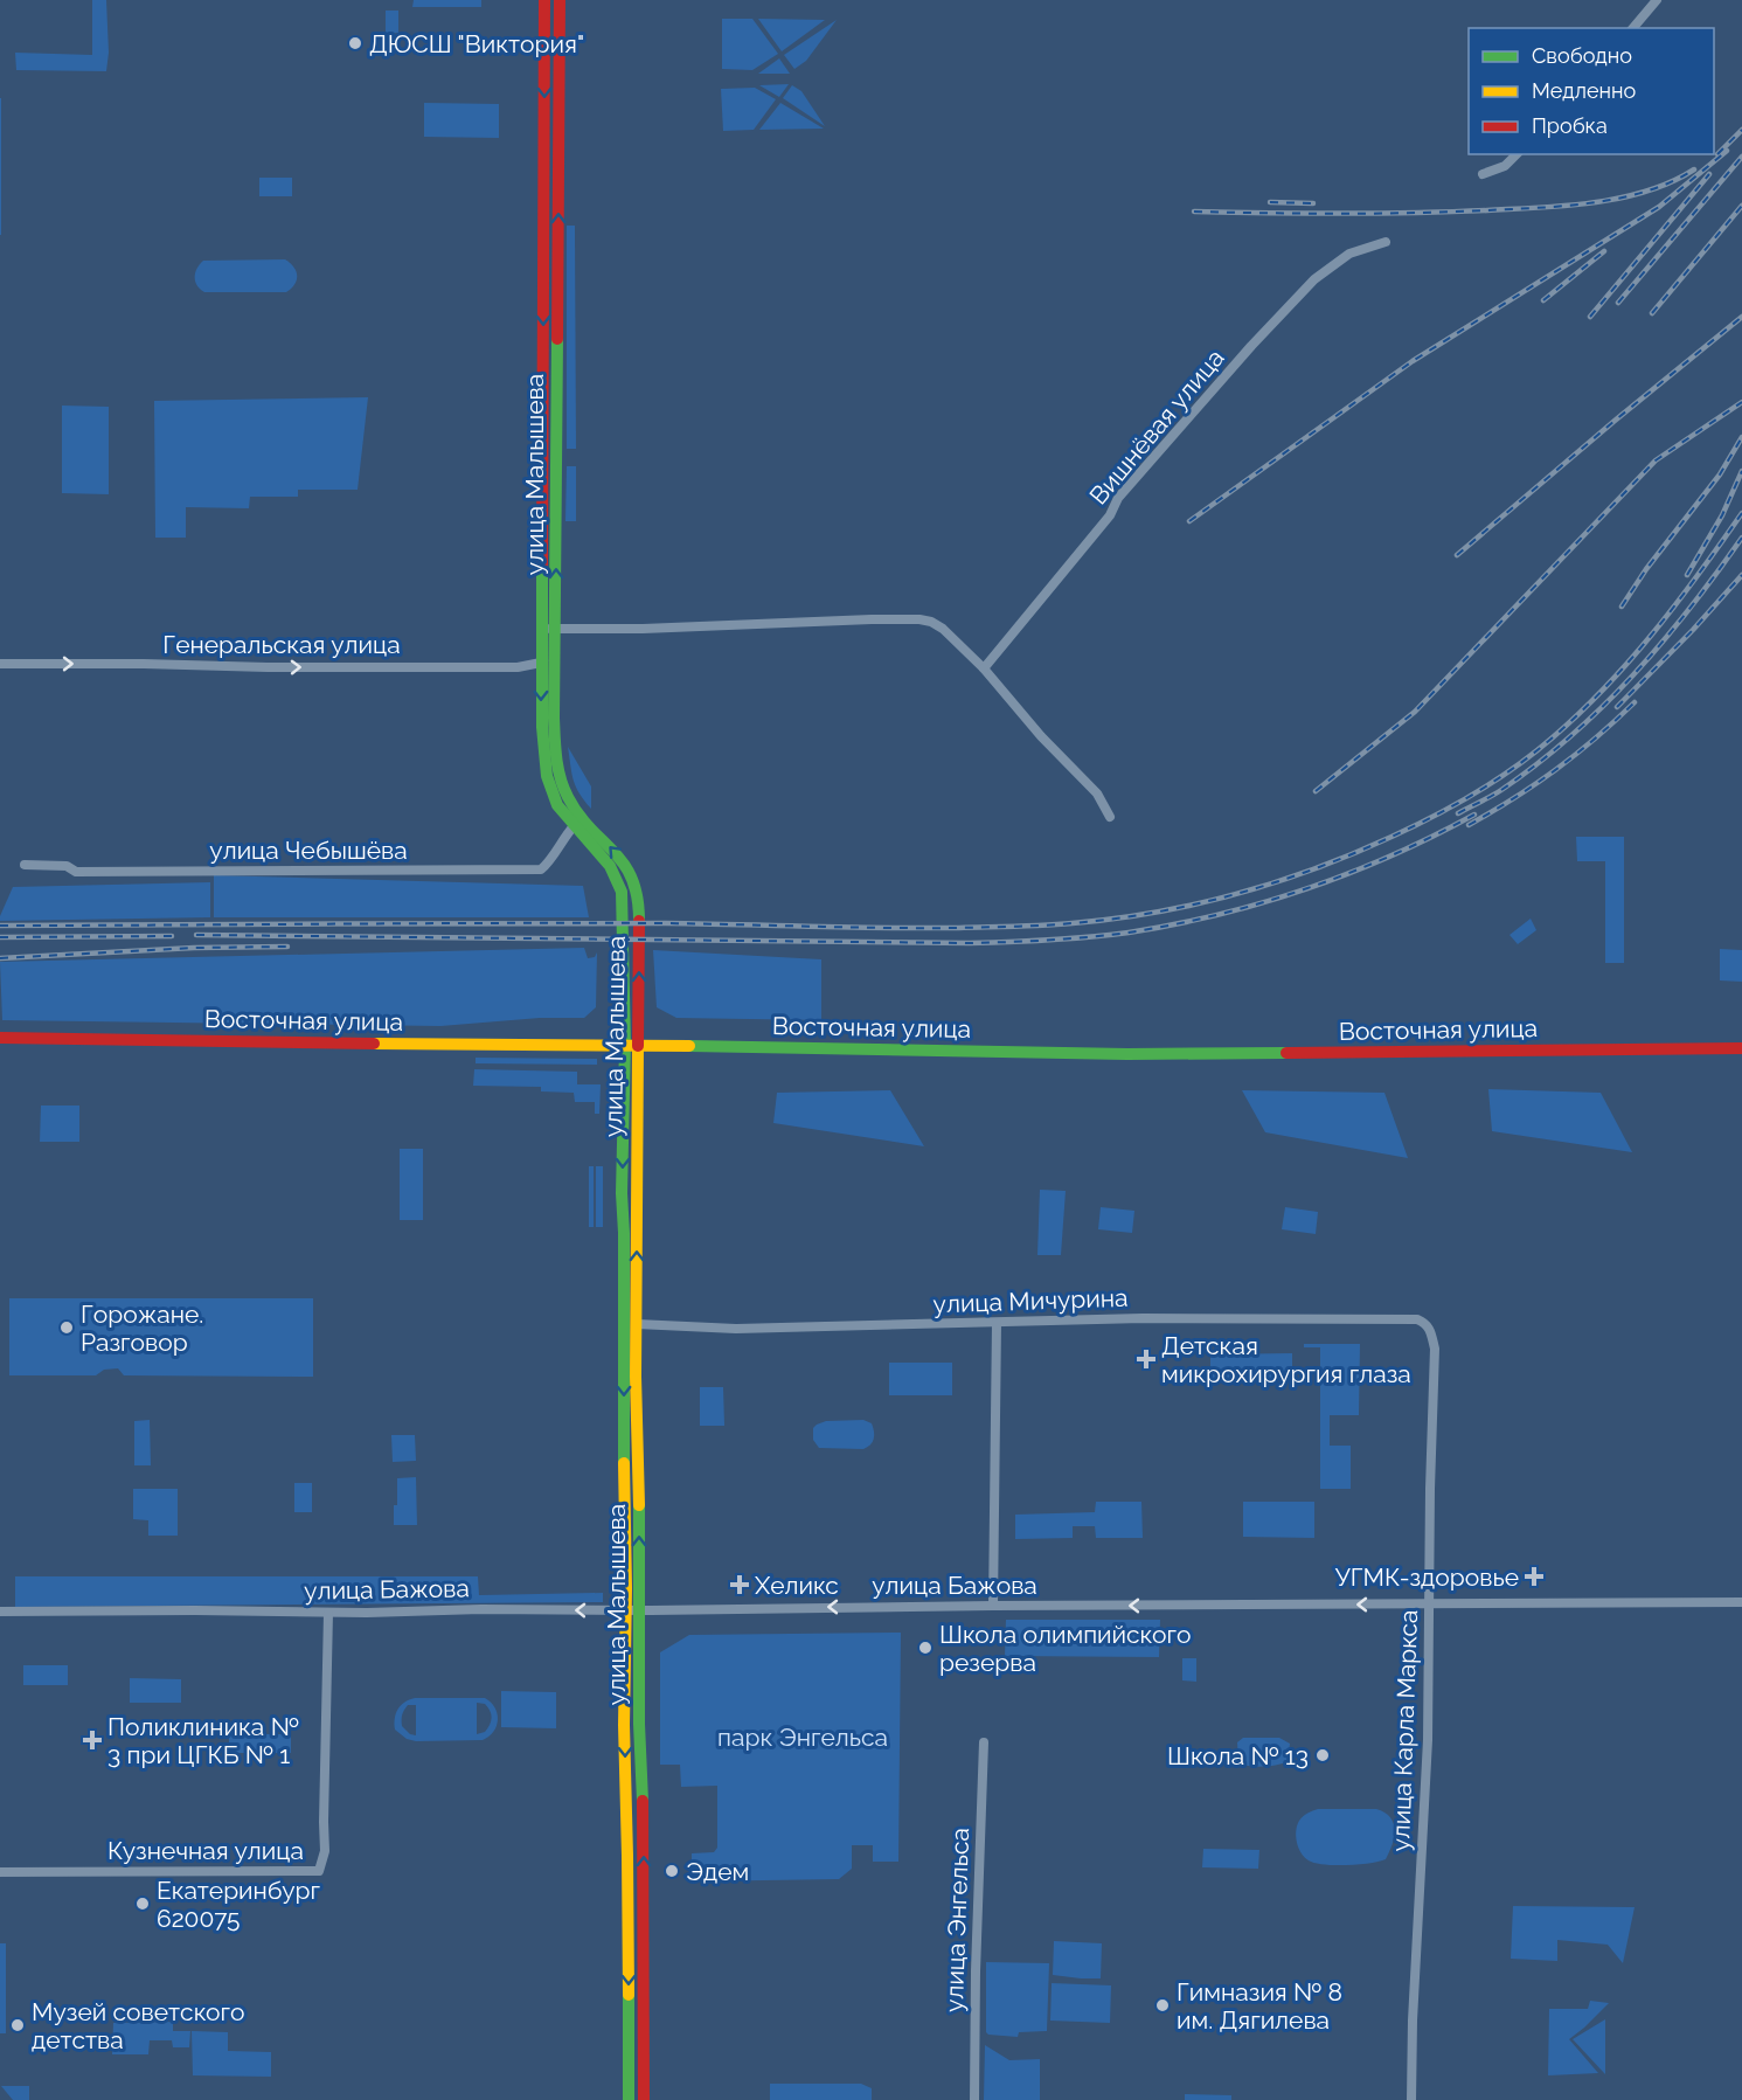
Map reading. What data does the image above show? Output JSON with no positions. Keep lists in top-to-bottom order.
{
  "streets": {
    "main road": ["улица Малышева", "Восточная улица"],
    "street": [
      "Вишнёвая улица",
      "Генеральская улица",
      "улица Чебышёва",
      "улица Мичурина",
      "улица Бажова",
      "улица Карла Маркса",
      "Кузнечная улица",
      "улица Энгельса"
    ]
  },
  "crossings": [
    ["улица Малышева", "Генеральская улица"],
    ["улица Малышева", "улица Чебышёва"],
    ["улица Малышева", "Восточная улица"],
    ["улица Малышева", "улица Мичурина"],
    ["улица Малышева", "улица Бажова"],
    ["улица Мичурина", "улица Карла Маркса"],
    ["улица Бажова", "улица Карла Маркса"],
    ["улица Бажова", "Кузнечная улица"]
  ],
  "one_way": ["Генеральская улица", "улица Бажова"],
  "parks": ["парк Энгельса"],
  "places": {
    "other": [
      "ДЮСШ \"Виктория\"",
      "Горожане. Разговор",
      "Школа олимпийского резерва",
      "Школа № 13",
      "Эдем",
      "Екатеринбург 620075",
      "Гимназия № 8 им. Дягилева",
      "Музей советского детства"
    ],
    "health": [
      "Детская микрохирургия глаза",
      "УГМК-здоровье",
      "Хеликс",
      "Поликлиника № 3 при ЦГКБ № 1"
    ]
  },
  "legend": ["Свободно", "Медленно", "Пробка"]
}
